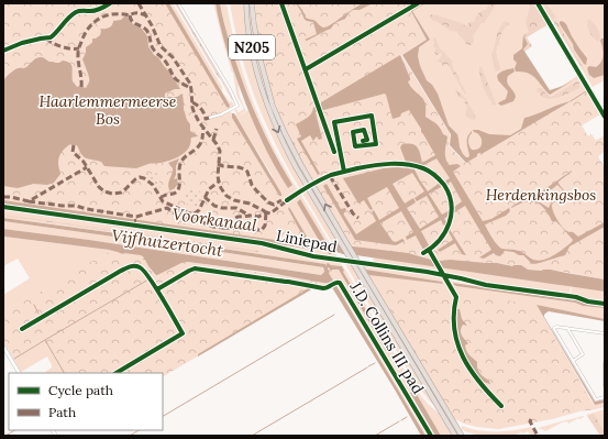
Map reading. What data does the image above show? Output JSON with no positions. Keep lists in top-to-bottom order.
{
  "streets": {
    "highway": ["N205"],
    "cycle path": ["Liniepad", "J.D. Collins III pad"]
  },
  "water": ["Voorkanaal", "Vijfhuizertocht"],
  "parks": ["Haarlemmermeerse Bos", "Herdenkingsbos"],
  "legend": ["Cycle path", "Path"]
}
